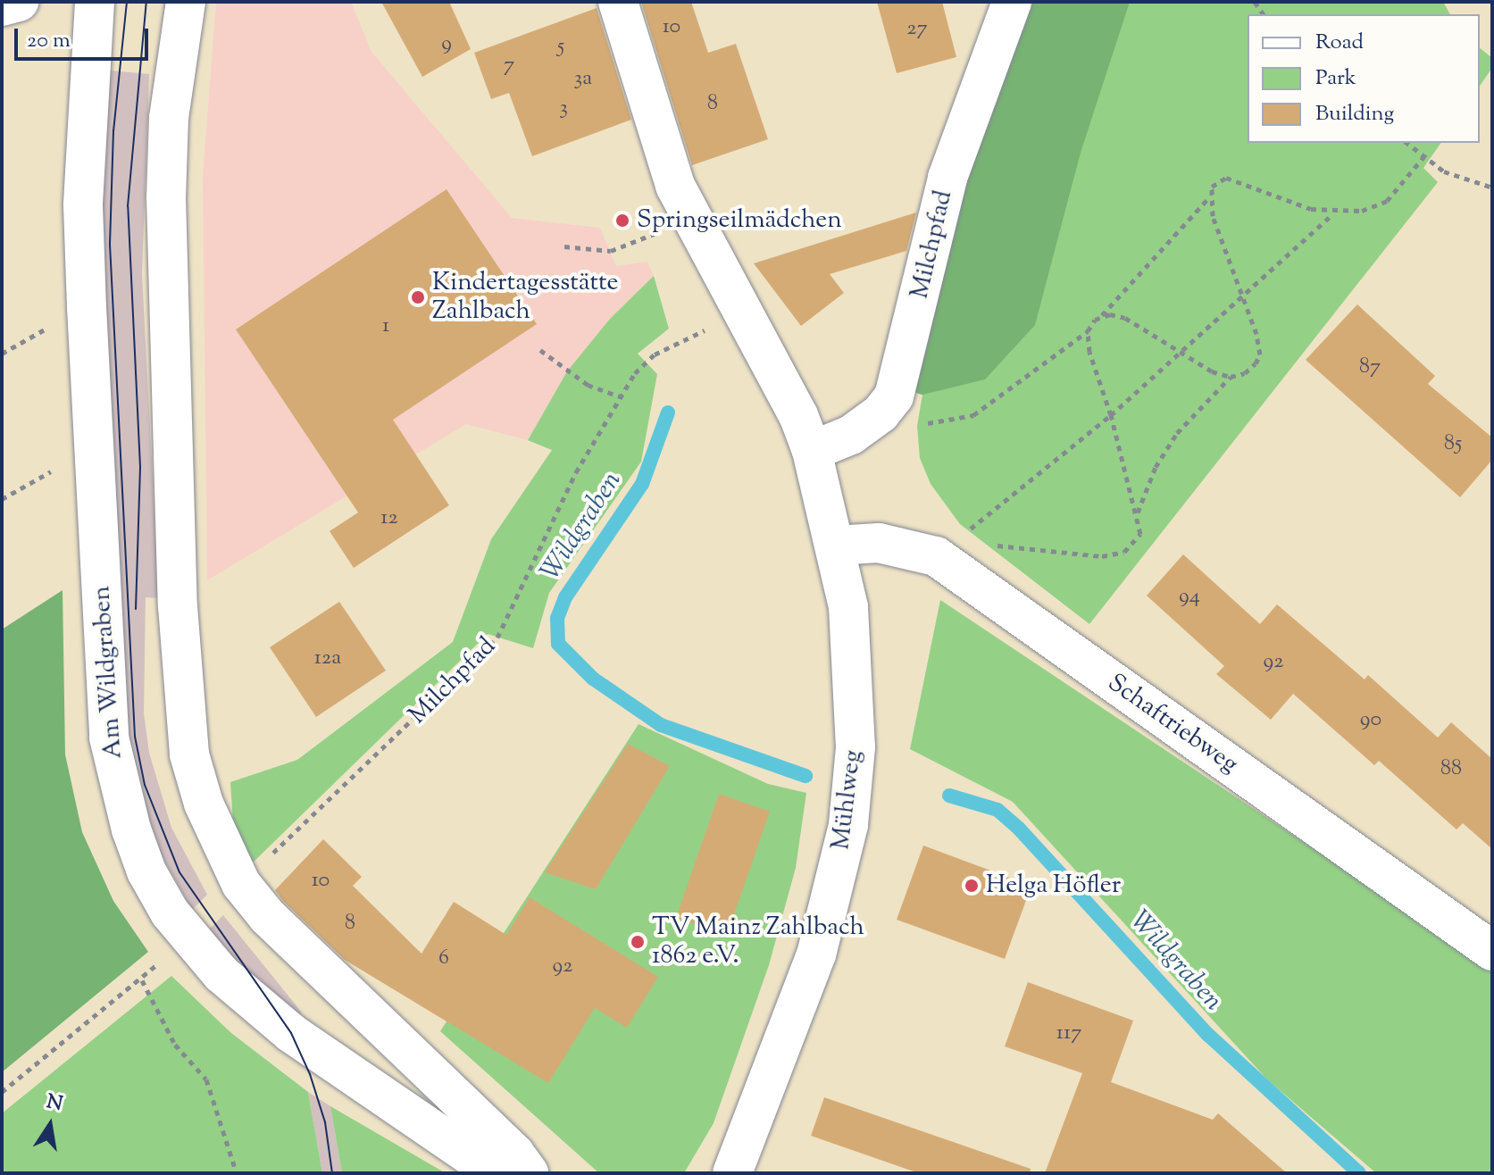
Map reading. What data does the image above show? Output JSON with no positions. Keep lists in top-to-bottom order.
{
  "streets": {
    "street": [
      "Milchpfad",
      "Am Wildgraben",
      "Schaftriebweg",
      "Mühlweg"
    ]
  },
  "crossings": [
    ["Milchpfad", "Mühlweg"],
    ["Schaftriebweg", "Mühlweg"]
  ],
  "water": ["Wildgraben"],
  "places": [
    "Springseilmädchen",
    "Kindertagesstätte Zahlbach",
    "Helga Höfler",
    "TV Mainz Zahlbach 1862 e.V."
  ],
  "house_numbers": [
    "10",
    "27",
    "9",
    "5",
    "7",
    "3a",
    "8",
    "3",
    "1",
    "87",
    "85",
    "12",
    "94",
    "12a",
    "92",
    "90",
    "88",
    "10",
    "8",
    "6",
    "92",
    "117"
  ],
  "legend": ["Road", "Park", "Building"],
  "scale_bar": "20 m",
  "north": "top"
}
